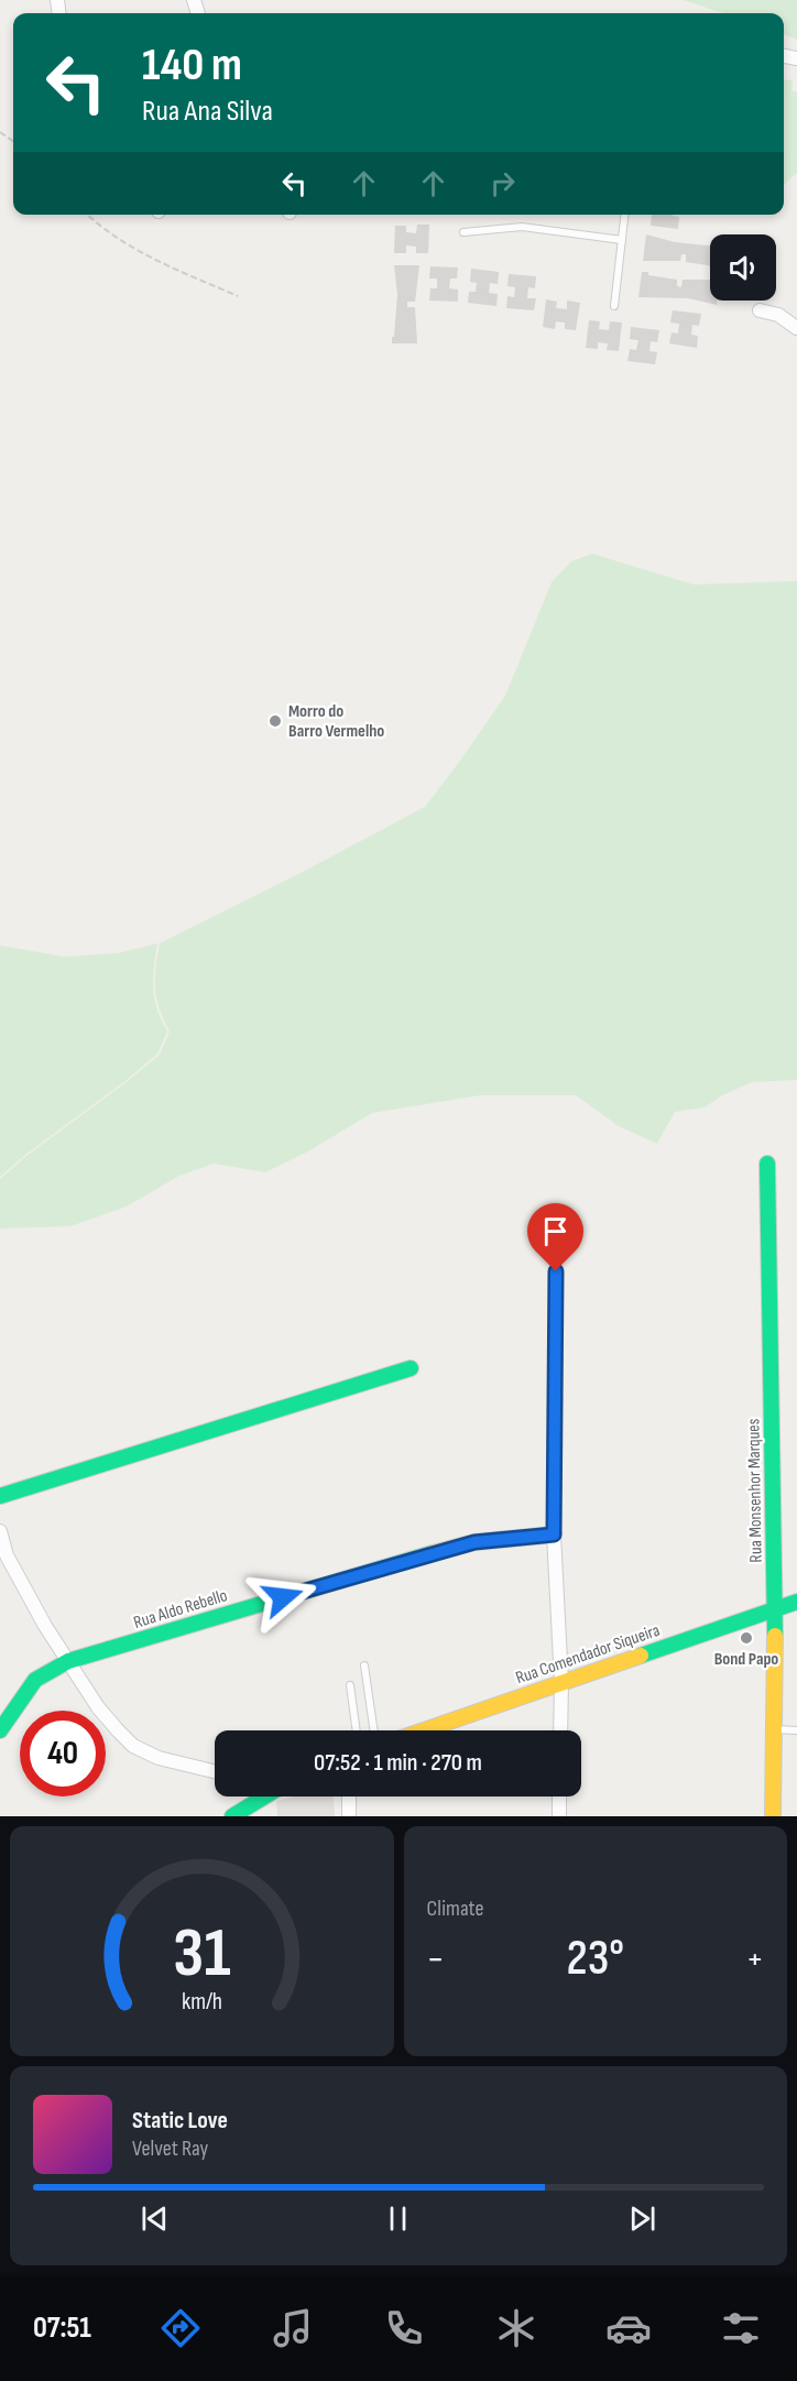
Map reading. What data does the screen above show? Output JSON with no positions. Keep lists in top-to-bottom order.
{
  "streets": {
    "street": ["Rua Monsenhor Marques", "Rua Aldo Rebello", "Rua Comendador Siqueira"]
  },
  "crossings": [
    ["Rua Monsenhor Marques", "Rua Comendador Siqueira"]
  ],
  "places": ["Morro do Barro Vermelho", "Bond Papo"],
  "page": {
    "turn": ["140 m", "Rua Ana Silva"],
    "limit": "40",
    "trip": "07:52 · 1 min · 270 m",
    "tile": "Climate",
    "heat": ["−", "23°", "+"],
    "song": ["Static Love", "Velvet Ray"],
    "tabs": "07:51",
    "gauge": ["31", "km/h"]
  }
}
